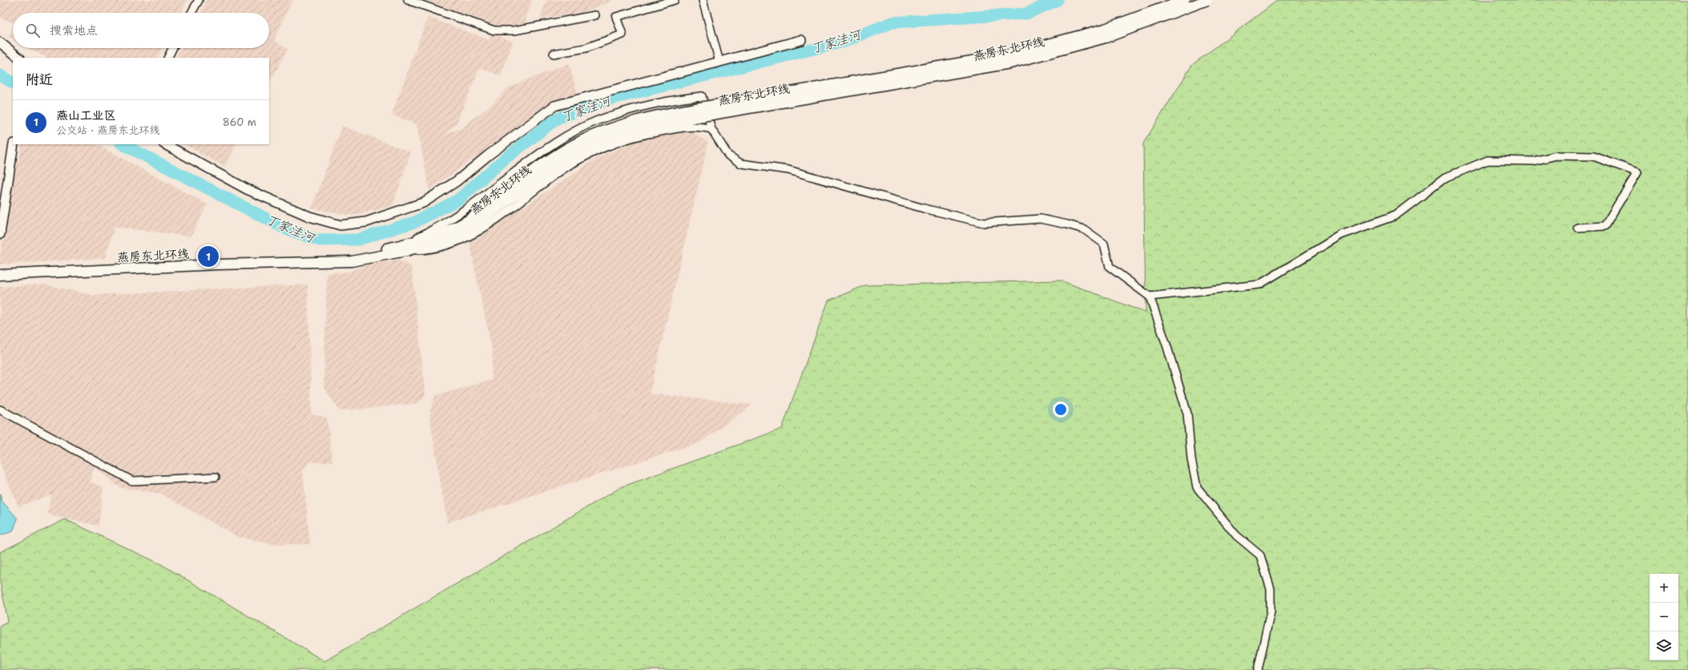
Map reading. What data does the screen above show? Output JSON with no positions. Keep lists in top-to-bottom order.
{
  "streets": {
    "main road": ["燕房东北环线"]
  },
  "water": ["丁家洼河"],
  "page": {
    "search": "搜索地点",
    "heading": "附近",
    "list": [
      {
        "mark": "1",
        "name": "燕山工业区",
        "note": "公交站 · 燕房东北环线",
        "value": "860 m"
      }
    ],
    "pins": "1",
    "map_buttons": ["+", "−"]
  }
}
